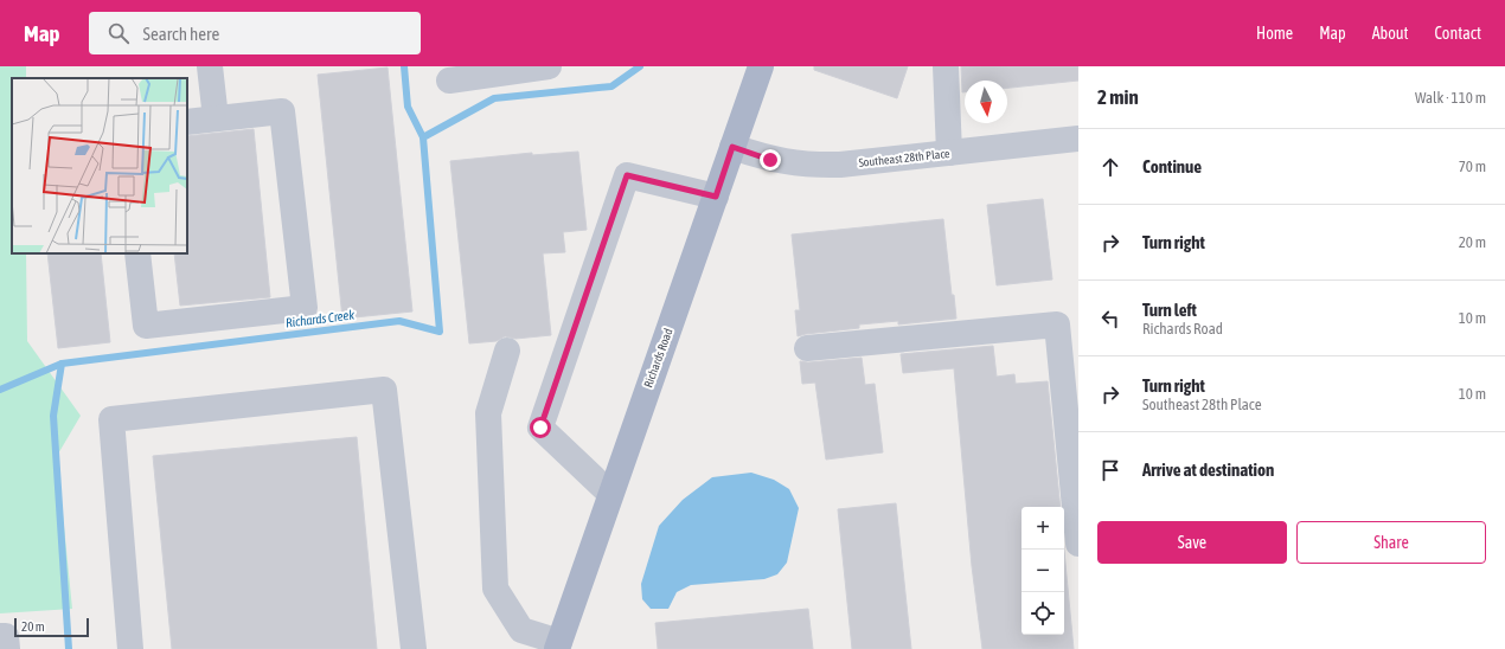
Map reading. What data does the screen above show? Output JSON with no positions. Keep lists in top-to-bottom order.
{
  "streets": {
    "main road": ["Richards Road"],
    "street": ["Southeast 28th Place"]
  },
  "crossings": [
    ["Southeast 28th Place", "Richards Road"]
  ],
  "water": ["Richards Creek"],
  "scale_bar": "20 m",
  "north": "bottom",
  "page": {
    "header": "Map",
    "search": "Search here",
    "nav": [
      "Home",
      "Map",
      "About",
      "Contact"
    ],
    "heading": ["2 min", "Walk · 110 m"],
    "list": [
      ["Continue", "70 m"],
      ["Turn right", "20 m"],
      ["Turn left", "Richards Road", "10 m"],
      ["Turn right", "Southeast 28th Place", "10 m"],
      "Arrive at destination"
    ],
    "map_buttons": ["+", "−"],
    "buttons": ["Save", "Share"],
    "scale": "20 m"
  }
}
